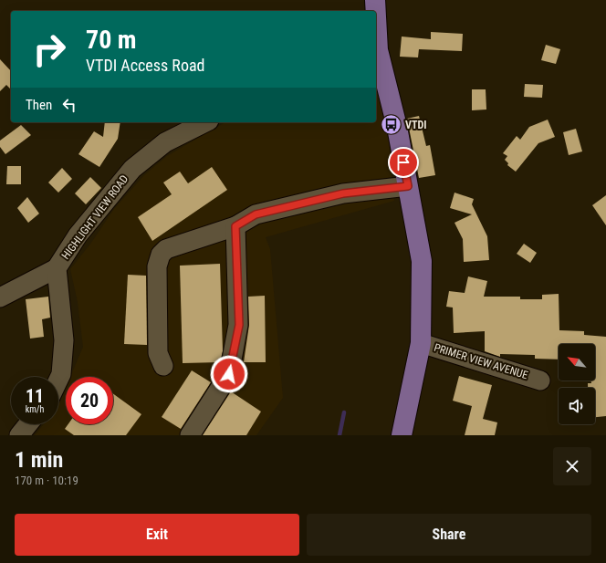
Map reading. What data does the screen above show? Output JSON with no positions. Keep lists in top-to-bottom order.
{
  "streets": {
    "street": ["HIGHLIGHT VIEW ROAD", "PRIMER VIEW AVENUE"]
  },
  "places": {
    "bus stop": ["VTDI"]
  },
  "north": "top left",
  "page": {
    "turn": ["70 m", "VTDI Access Road"],
    "then": "Then",
    "speed": "11 km/h",
    "limit": "20",
    "heading": ["1 min", "170 m · 10:19"],
    "buttons": ["Exit", "Share"]
  }
}
